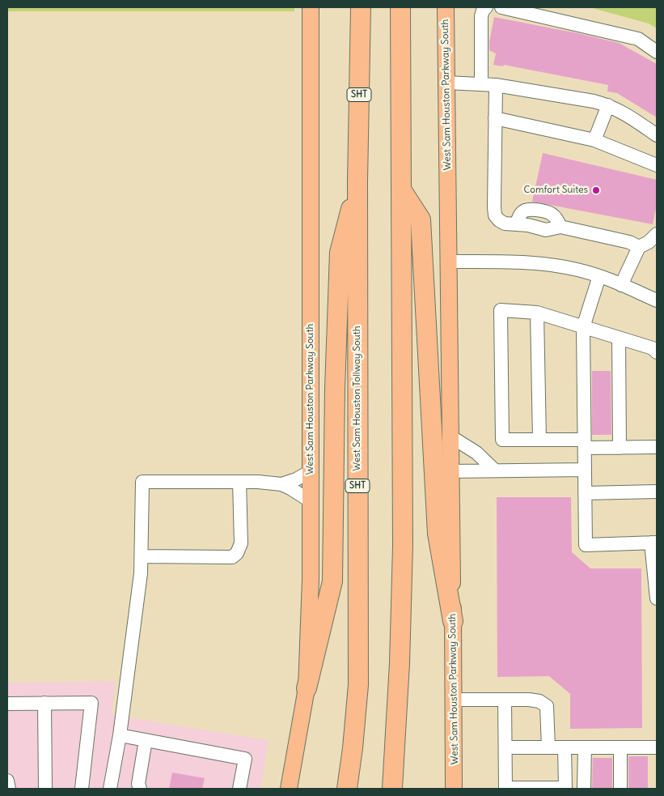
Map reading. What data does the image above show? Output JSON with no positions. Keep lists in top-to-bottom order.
{
  "streets": {
    "highway": ["SHT", "West Sam Houston Tollway South"],
    "main road": ["West Sam Houston Parkway South"]
  },
  "places": ["Comfort Suites"]
}
